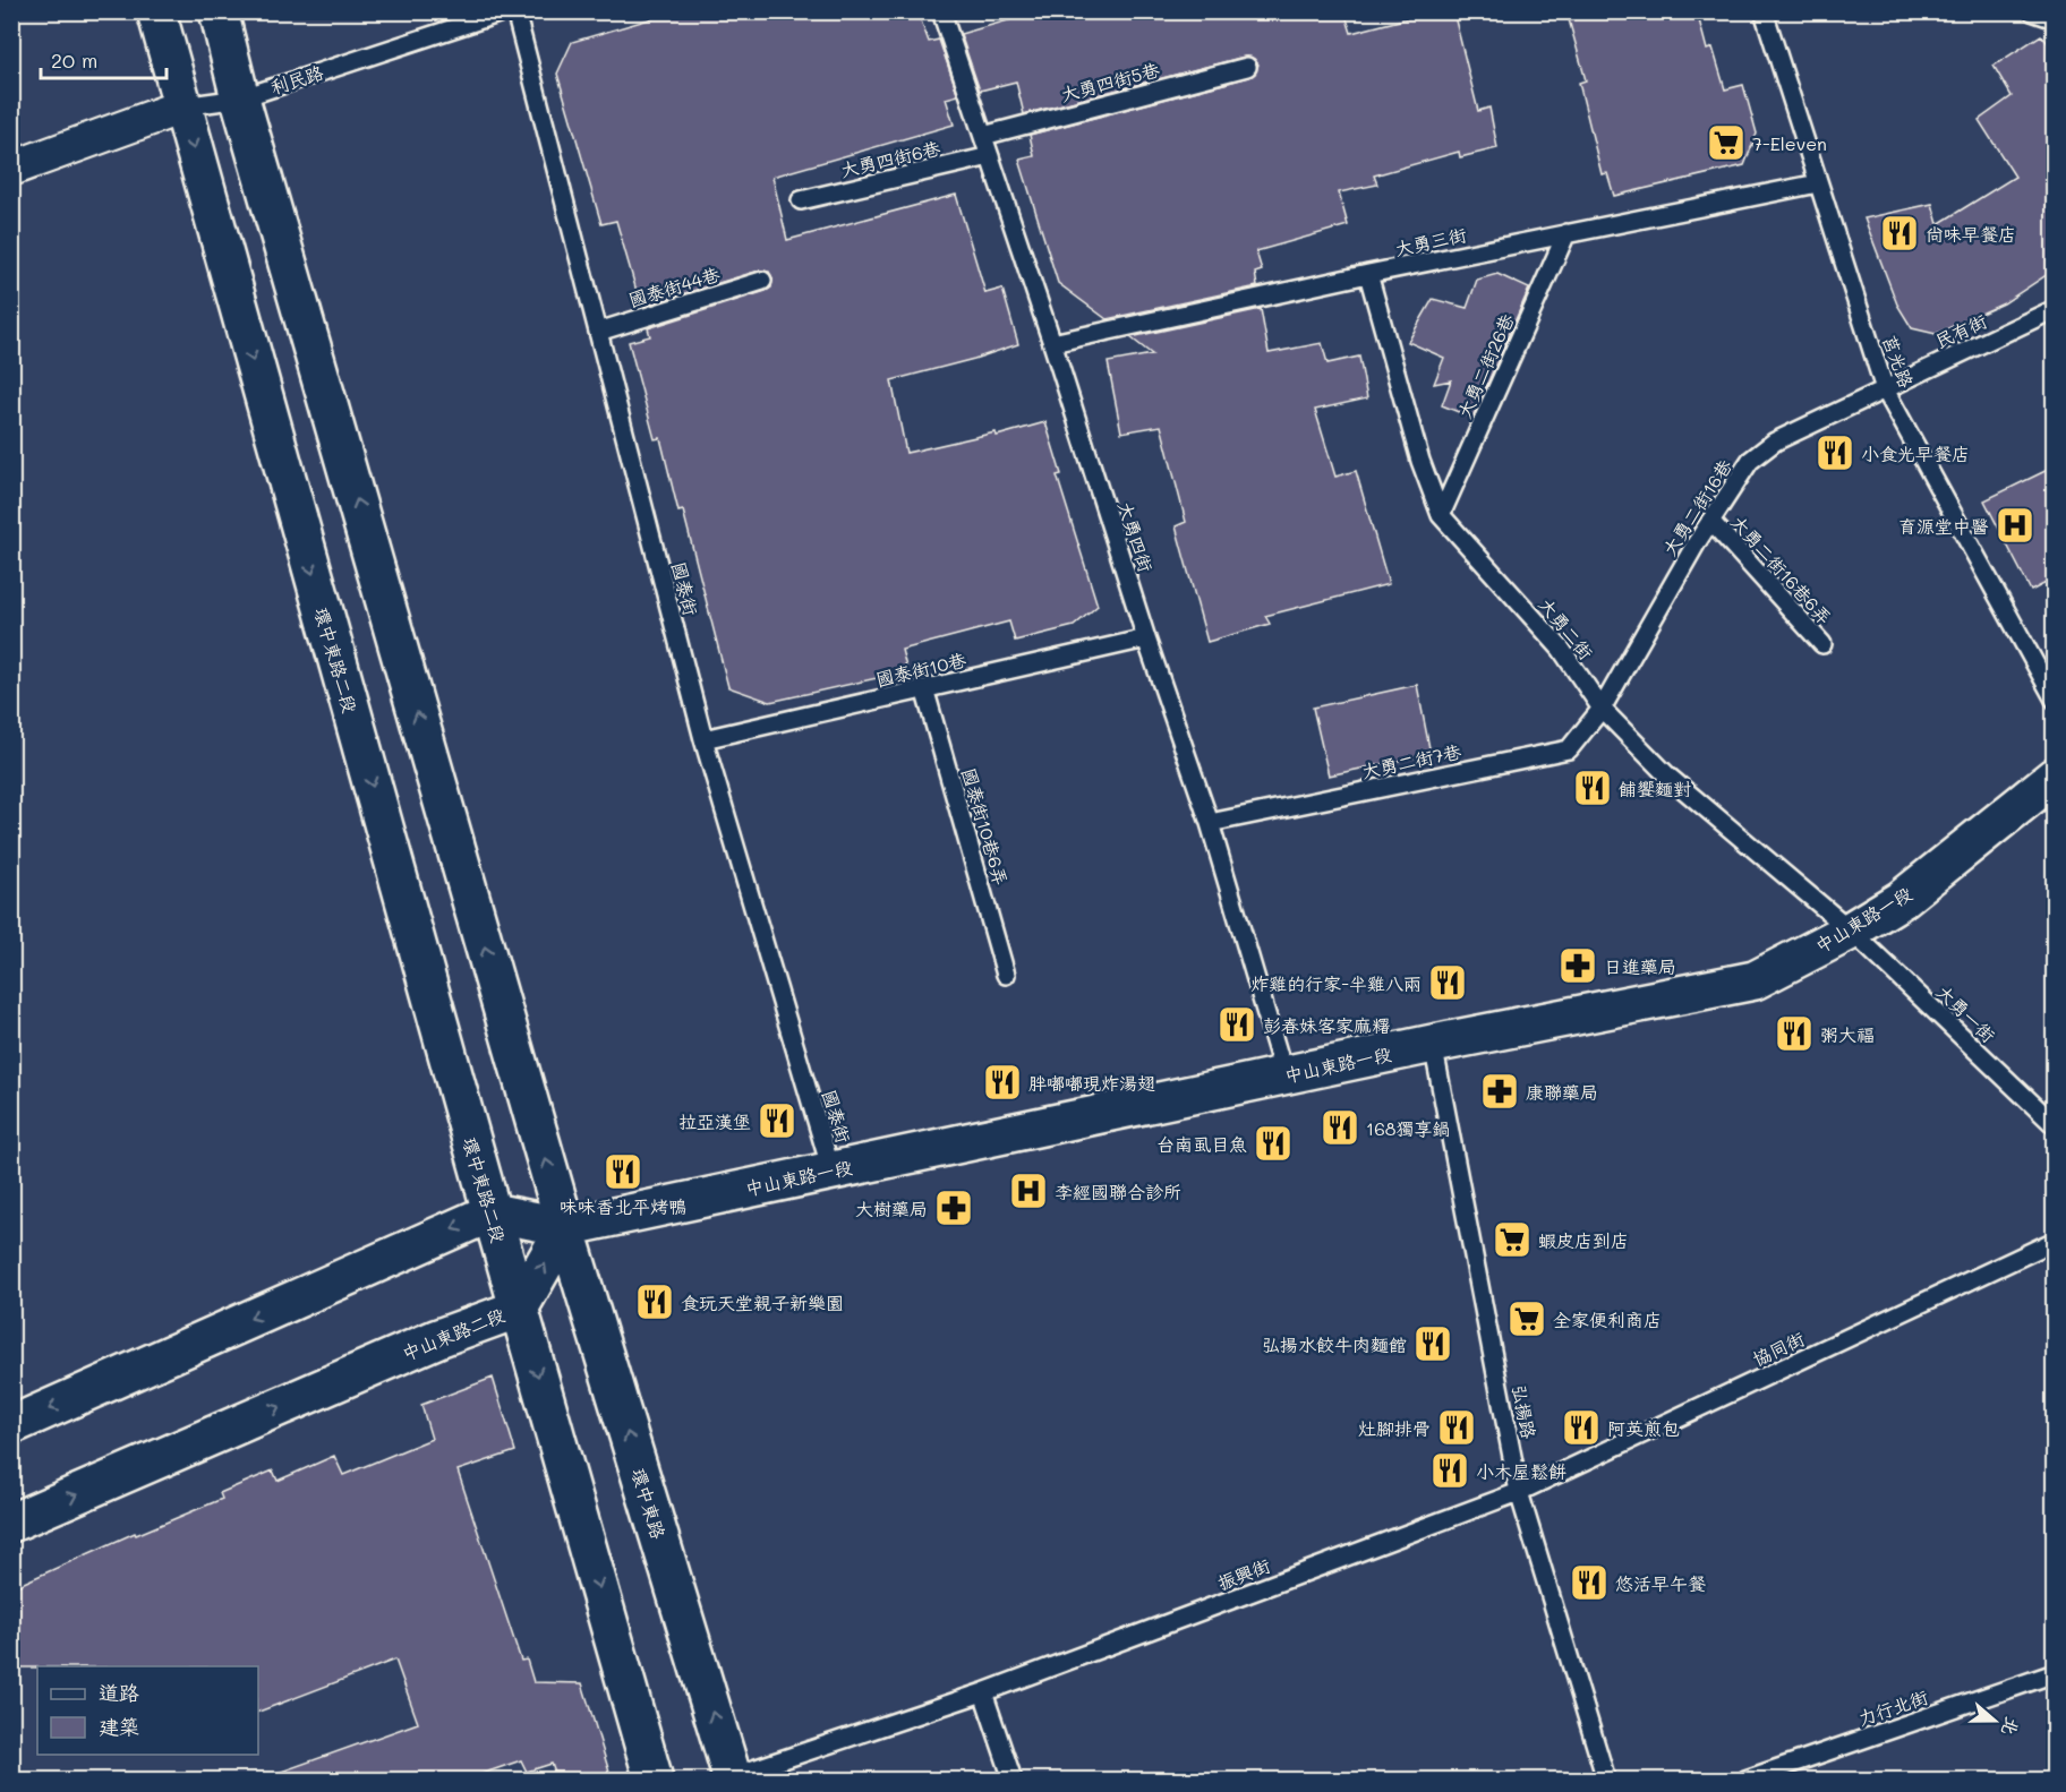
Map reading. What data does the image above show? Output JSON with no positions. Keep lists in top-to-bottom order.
{
  "streets": {
    "street": [
      "利民路",
      "環中東路二段",
      "中山東路一段",
      "中山東路二段",
      "環中東路"
    ],
    "lane": [
      "大勇四街5巷",
      "大勇四街6巷",
      "大勇三街",
      "國泰街44巷",
      "民有街",
      "莒光路",
      "大勇二街26巷",
      "大勇二街16巷",
      "大勇四街",
      "大勇二街16巷6弄",
      "國泰街",
      "大勇二街",
      "國泰街10巷",
      "大勇二街7巷",
      "國泰街10巷6弄",
      "大勇一街",
      "協同街",
      "弘揚路",
      "振興街",
      "力行北街"
    ]
  },
  "crossings": [
    ["利民路", "環中東路二段"],
    ["大勇四街5巷", "大勇四街"],
    ["大勇四街6巷", "大勇四街"],
    ["大勇三街", "莒光路"],
    ["大勇三街", "大勇二街26巷"],
    ["大勇三街", "大勇四街"],
    ["大勇三街", "大勇二街"],
    ["國泰街44巷", "國泰街"],
    ["民有街", "莒光路"],
    ["民有街", "大勇二街16巷"],
    ["莒光路", "大勇二街16巷"],
    ["大勇二街26巷", "大勇二街"],
    ["大勇二街16巷", "大勇二街16巷6弄"],
    ["大勇二街16巷", "大勇二街"],
    ["大勇二街16巷", "大勇二街7巷"],
    ["大勇四街", "國泰街10巷"],
    ["大勇四街", "大勇二街7巷"],
    ["大勇四街", "中山東路一段"],
    ["國泰街", "國泰街10巷"],
    ["國泰街", "中山東路一段"],
    ["大勇二街", "大勇二街7巷"],
    ["大勇二街", "中山東路一段"],
    ["大勇二街", "大勇一街"],
    ["環中東路二段", "中山東路二段"],
    ["國泰街10巷", "國泰街10巷6弄"],
    ["中山東路一段", "大勇一街"],
    ["中山東路一段", "中山東路二段"],
    ["中山東路一段", "弘揚路"],
    ["中山東路一段", "環中東路"],
    ["中山東路二段", "環中東路"],
    ["協同街", "弘揚路"],
    ["協同街", "振興街"],
    ["弘揚路", "振興街"],
    ["環中東路", "振興街"]
  ],
  "places": {
    "supermarket": ["7-Eleven", "蝦皮店到店", "全家便利商店"],
    "restaurant": [
      "尚味早餐店",
      "小食光早餐店",
      "餔饗麵對",
      "炸雞的行家-半雞八兩",
      "彭春妹客家麻糬",
      "粥大福",
      "胖嘟嘟現炸湯翅",
      "拉亞漢堡",
      "168獨享鍋",
      "台南虱目魚",
      "味味香北平烤鴨",
      "食玩天堂親子新樂園",
      "弘揚水餃牛肉麵館",
      "灶腳排骨",
      "阿英煎包",
      "小木屋鬆餅",
      "悠活早午餐"
    ],
    "hospital": ["育源堂中醫", "李經國聯合診所"],
    "pharmacy": ["日進藥局", "康聯藥局", "大樹藥局"]
  },
  "legend": ["道路", "建築"],
  "scale_bar": "20 m",
  "north": "right"
}
